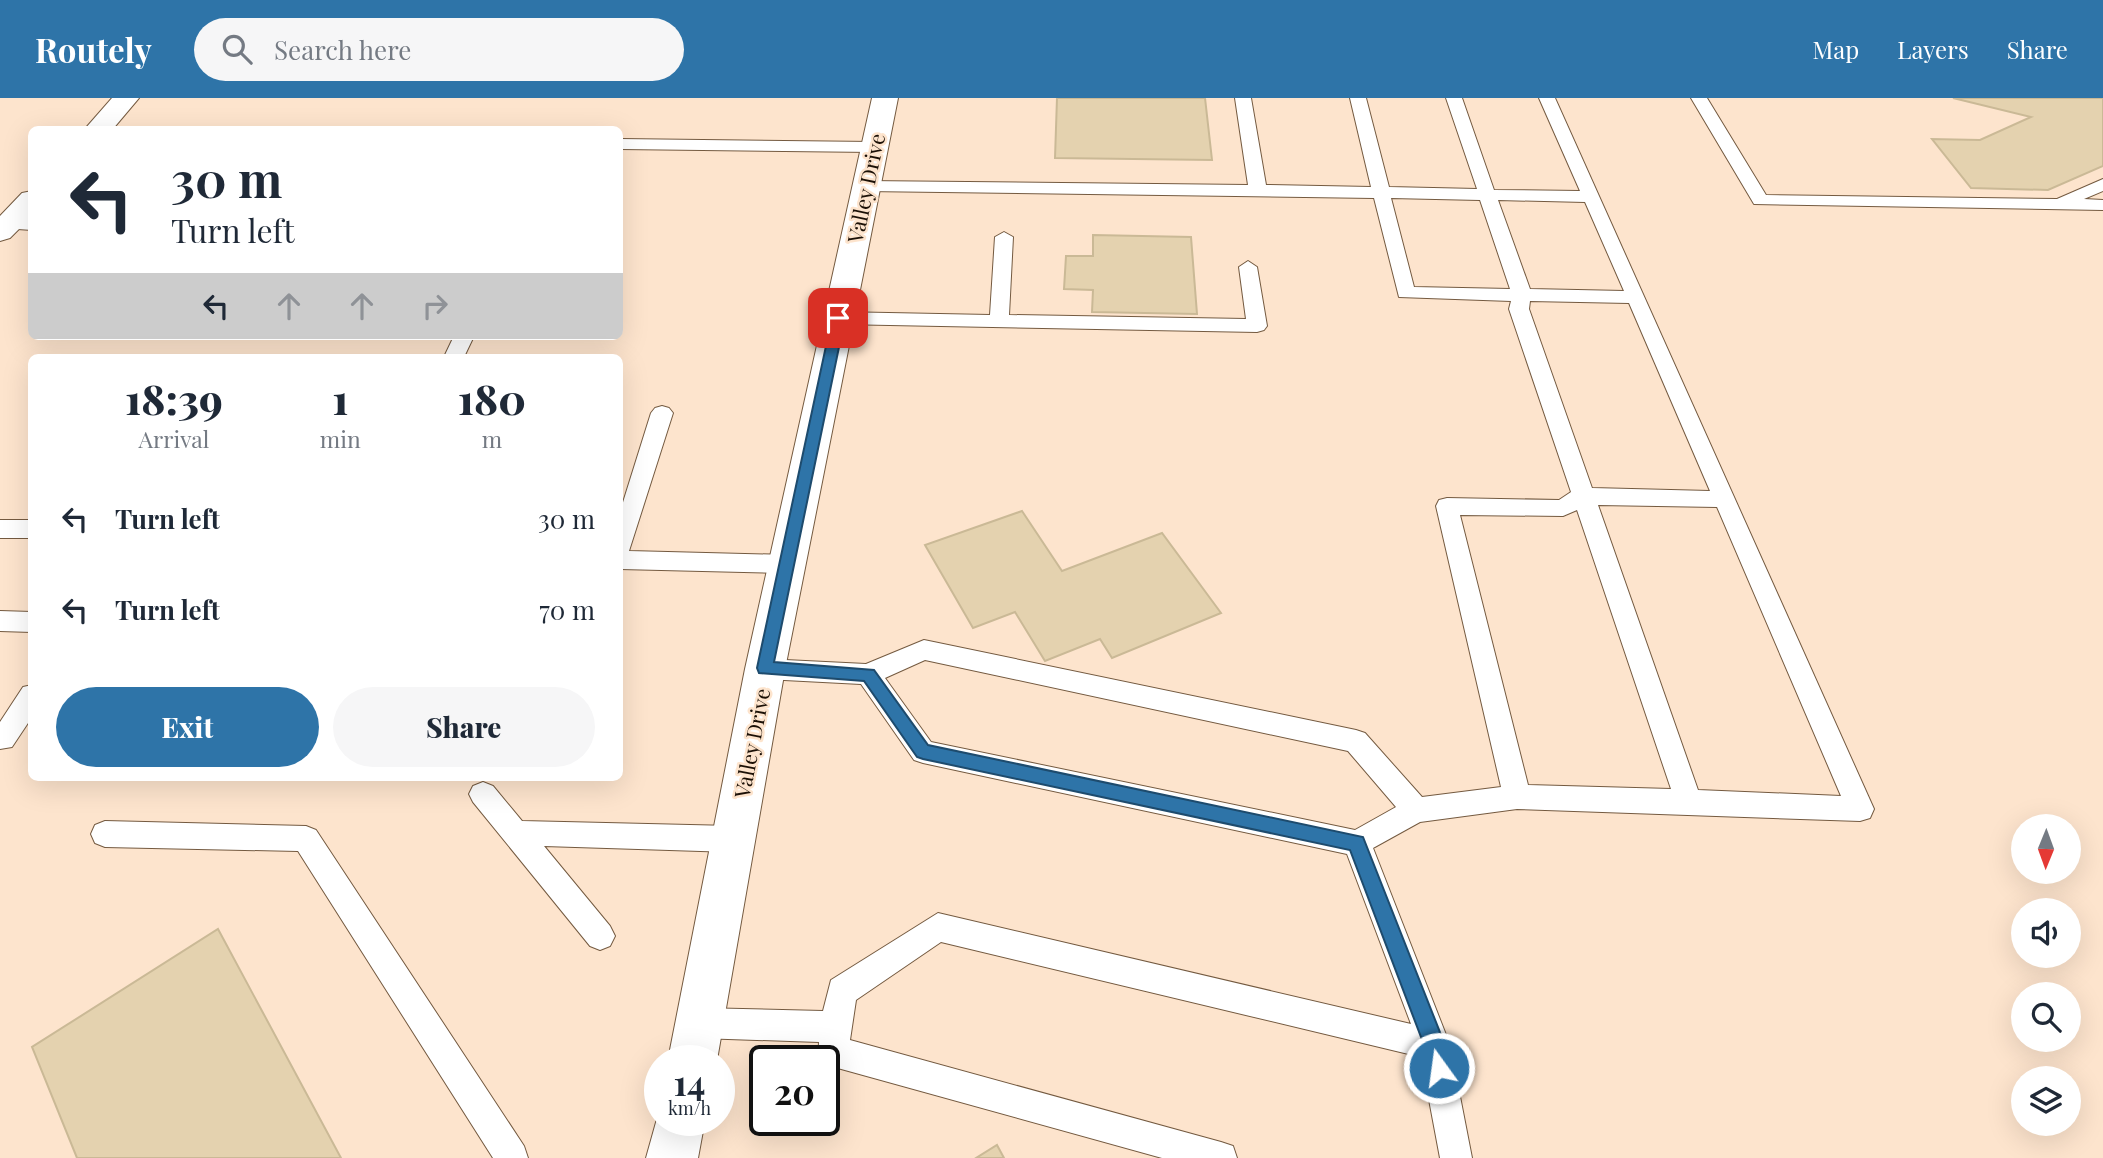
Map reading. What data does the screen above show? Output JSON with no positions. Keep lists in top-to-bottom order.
{
  "streets": {
    "street": ["Valley Drive"]
  },
  "north": "bottom",
  "page": {
    "header": "Routely",
    "search": "Search here",
    "nav": ["Map", "Layers", "Share"],
    "turn": ["30 m", "Turn left"],
    "eta": [
      "18:39",
      "Arrival",
      "1",
      "min",
      "180",
      "m"
    ],
    "list": [
      {
        "name": "Turn left",
        "value": "30 m"
      },
      {
        "name": "Turn left",
        "value": "70 m"
      }
    ],
    "buttons": ["Exit", "Share"],
    "speed": "14 km/h",
    "limit": "20"
  }
}
